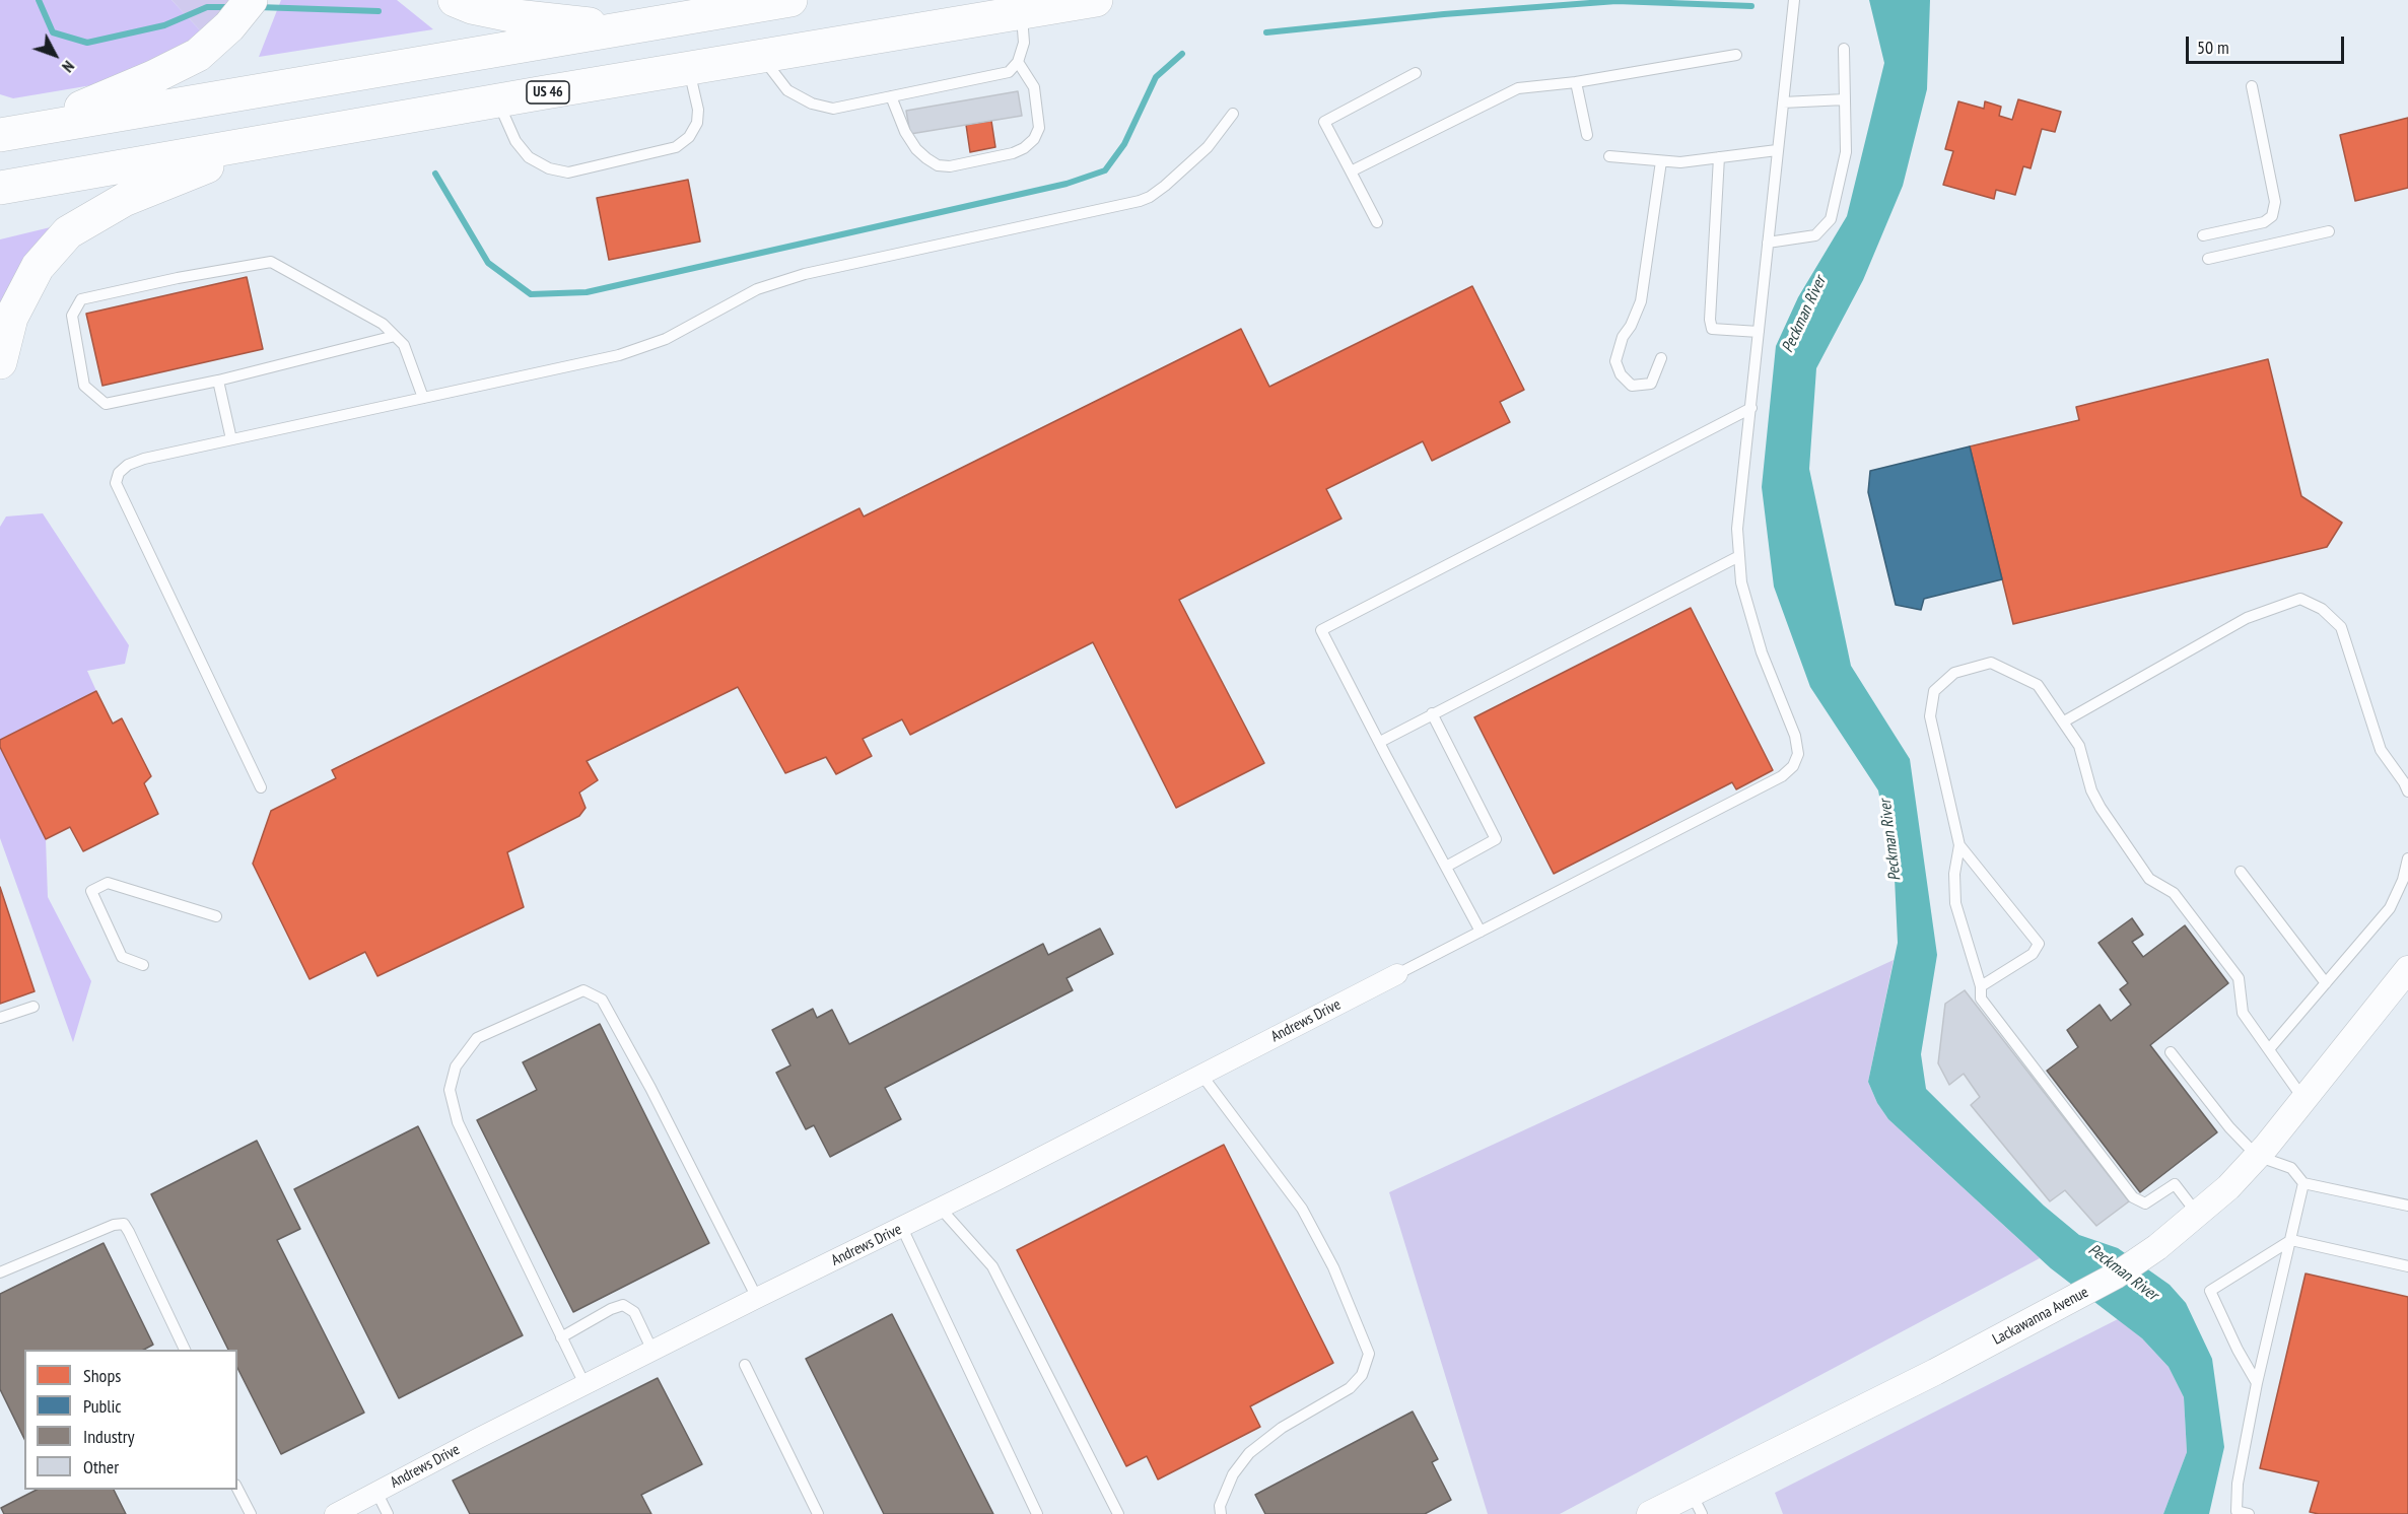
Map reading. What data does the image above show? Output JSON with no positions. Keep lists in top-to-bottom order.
{
  "streets": {
    "highway": ["US 46"],
    "street": ["Andrews Drive", "Lackawanna Avenue"]
  },
  "water": ["Peckman River"],
  "legend": [
    "Shops",
    "Public",
    "Industry",
    "Other"
  ],
  "scale_bar": "50 m",
  "north": "bottom right"
}
